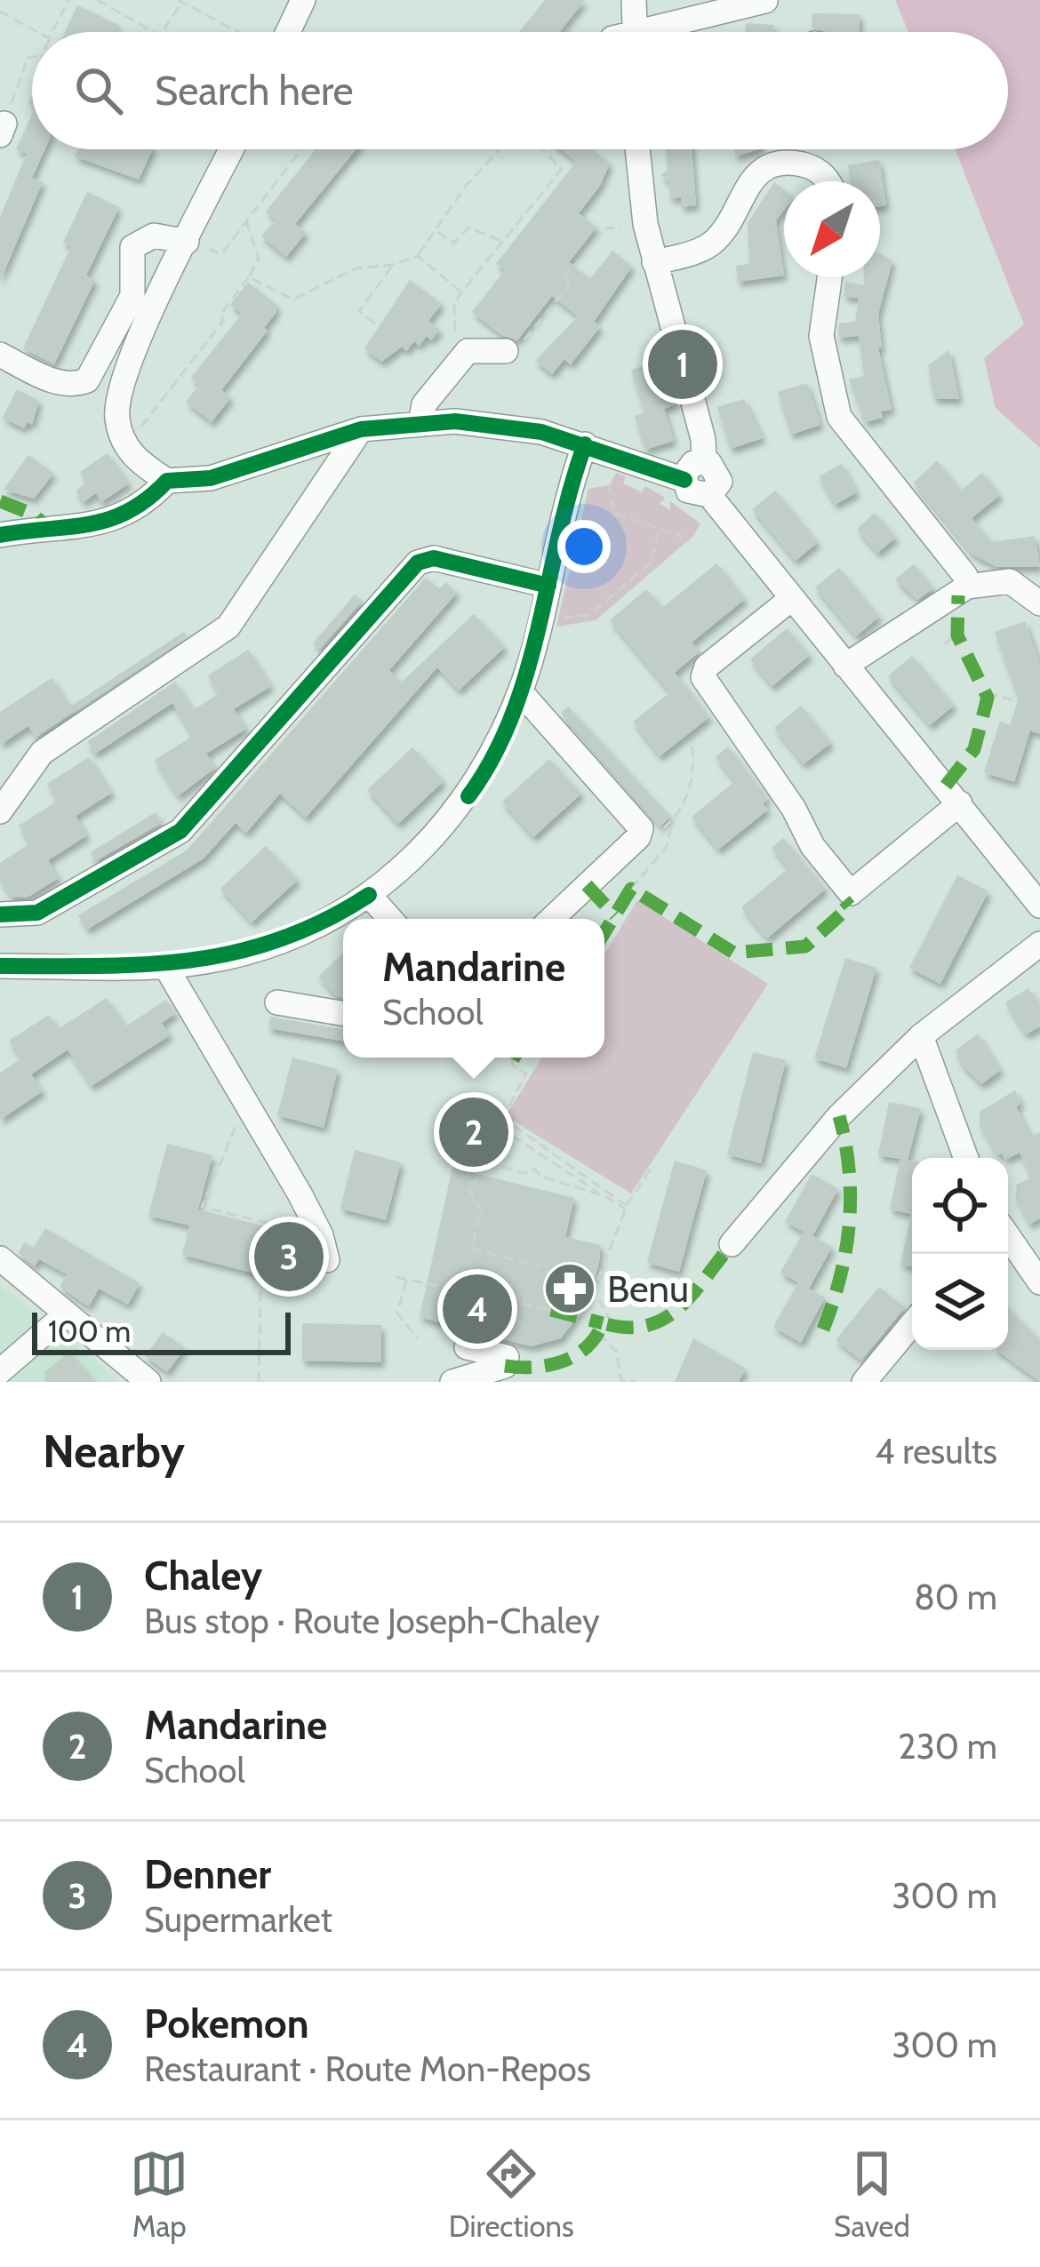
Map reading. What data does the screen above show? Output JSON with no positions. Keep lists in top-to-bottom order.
{
  "places": {
    "pharmacy": ["Benu"]
  },
  "scale_bar": "100 m",
  "north": "bottom left",
  "page": {
    "search": "Search here",
    "pins": [
      "1",
      "2",
      "3",
      "4"
    ],
    "popup": ["Mandarine", "School"],
    "scale": "100 m",
    "heading": ["Nearby", "4 results"],
    "list": [
      {
        "mark": "1",
        "name": "Chaley",
        "note": "Bus stop · Route Joseph-Chaley",
        "value": "80 m"
      },
      {
        "mark": "2",
        "name": "Mandarine",
        "note": "School",
        "value": "230 m"
      },
      {
        "mark": "3",
        "name": "Denner",
        "note": "Supermarket",
        "value": "300 m"
      },
      {
        "mark": "4",
        "name": "Pokemon",
        "note": "Restaurant · Route Mon-Repos",
        "value": "300 m"
      }
    ],
    "nav": ["Map", "Directions", "Saved"]
  }
}
